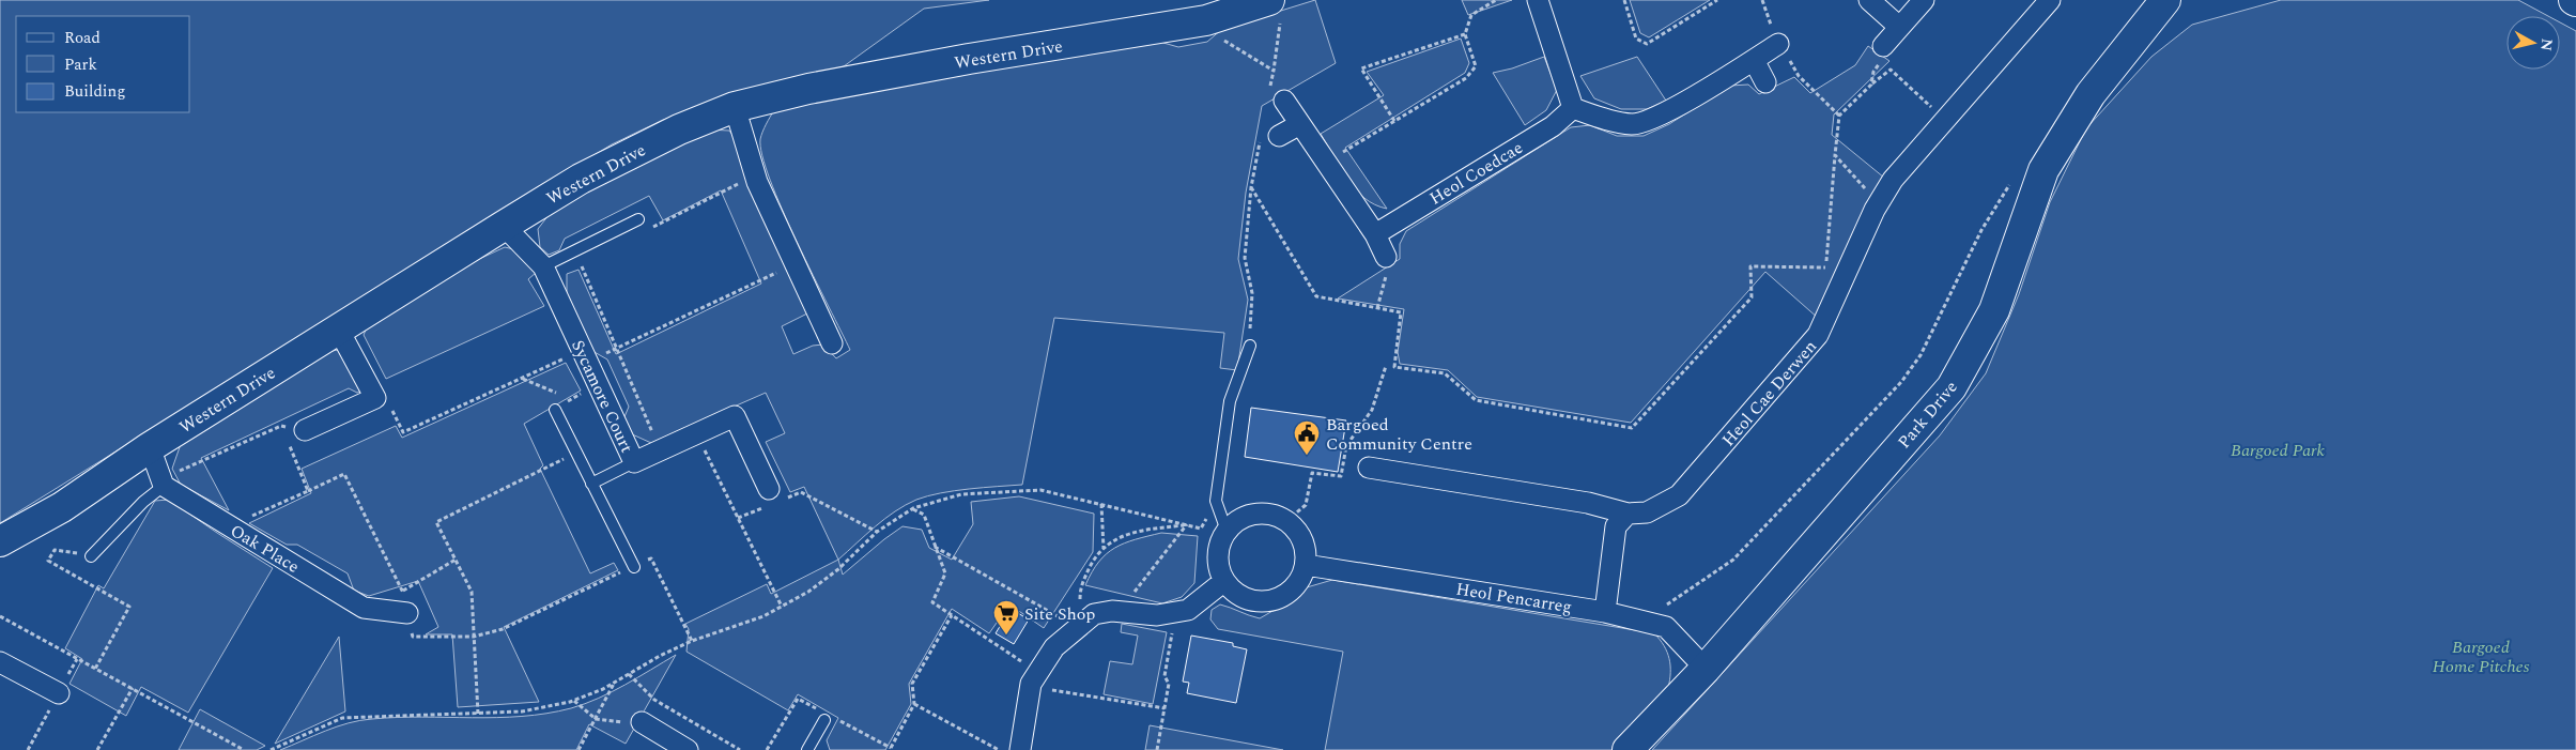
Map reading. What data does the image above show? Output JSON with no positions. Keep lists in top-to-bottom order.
{
  "streets": {
    "street": [
      "Western Drive",
      "Heol Coedcae",
      "Heol Cae Derwen",
      "Sycamore Court",
      "Park Drive",
      "Oak Place",
      "Heol Pencarreg"
    ]
  },
  "crossings": [
    ["Western Drive", "Sycamore Court"],
    ["Park Drive", "Heol Pencarreg"]
  ],
  "parks": ["Bargoed Park", "Bargoed Home Pitches"],
  "places": {
    "public building": ["Bargoed Community Centre"],
    "supermarket": ["Site Shop"]
  },
  "legend": ["Road", "Park", "Building"],
  "north": "right"
}
